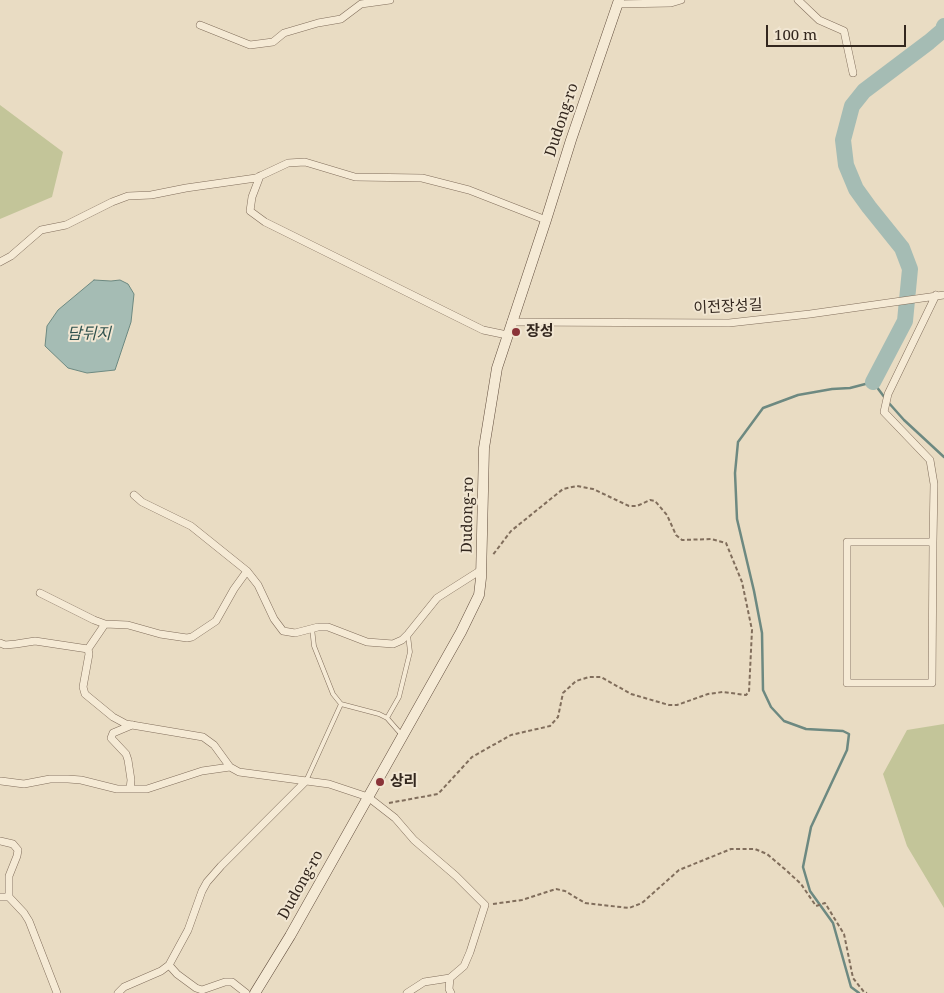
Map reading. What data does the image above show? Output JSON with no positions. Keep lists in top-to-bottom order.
{
  "streets": {
    "main road": ["Dudong-ro"],
    "street": ["이전장성길"]
  },
  "crossings": [
    ["Dudong-ro", "이전장성길"]
  ],
  "water": ["담뒤지"],
  "places": ["장성", "상리"],
  "scale_bar": "100 m"
}
